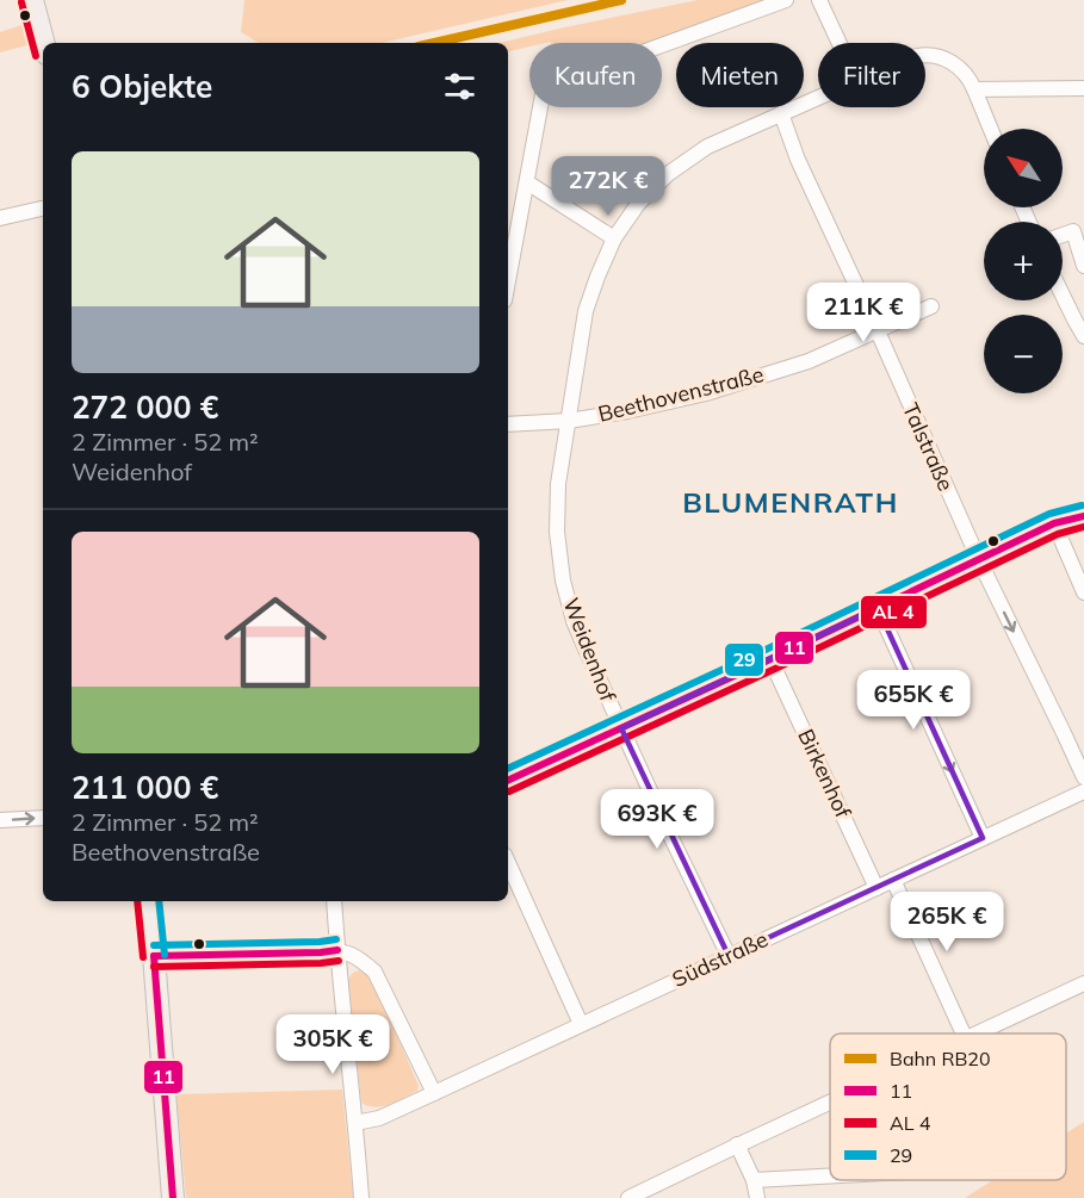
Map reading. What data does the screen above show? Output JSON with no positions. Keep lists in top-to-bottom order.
{
  "streets": {
    "street": [
      "Beethovenstraße",
      "Talstraße",
      "Weidenhof",
      "Birkenhof",
      "Südstraße"
    ]
  },
  "crossings": [
    ["Beethovenstraße", "Talstraße"],
    ["Beethovenstraße", "Weidenhof"],
    ["Talstraße", "Weidenhof"],
    ["Weidenhof", "Südstraße"],
    ["Birkenhof", "Südstraße"]
  ],
  "districts": ["BLUMENRATH"],
  "lines": ["rail line RB20", "transit line 29", "transit line 11"],
  "legend": [
    "Bahn RB20",
    "11",
    "AL 4",
    "29"
  ],
  "north": "top left",
  "page": {
    "chip": ["Kaufen", "Mieten", "Filter"],
    "heading": "6 Objekte",
    "map_buttons": ["+", "−"],
    "list": [
      {
        "name": "272 000 €",
        "note": "2 Zimmer · 52 m² · Weidenhof"
      },
      {
        "name": "211 000 €",
        "note": "2 Zimmer · 52 m² · Beethovenstraße"
      }
    ],
    "price": [
      "272K €",
      "211K €",
      "655K €",
      "693K €",
      "265K €",
      "305K €"
    ]
  }
}
